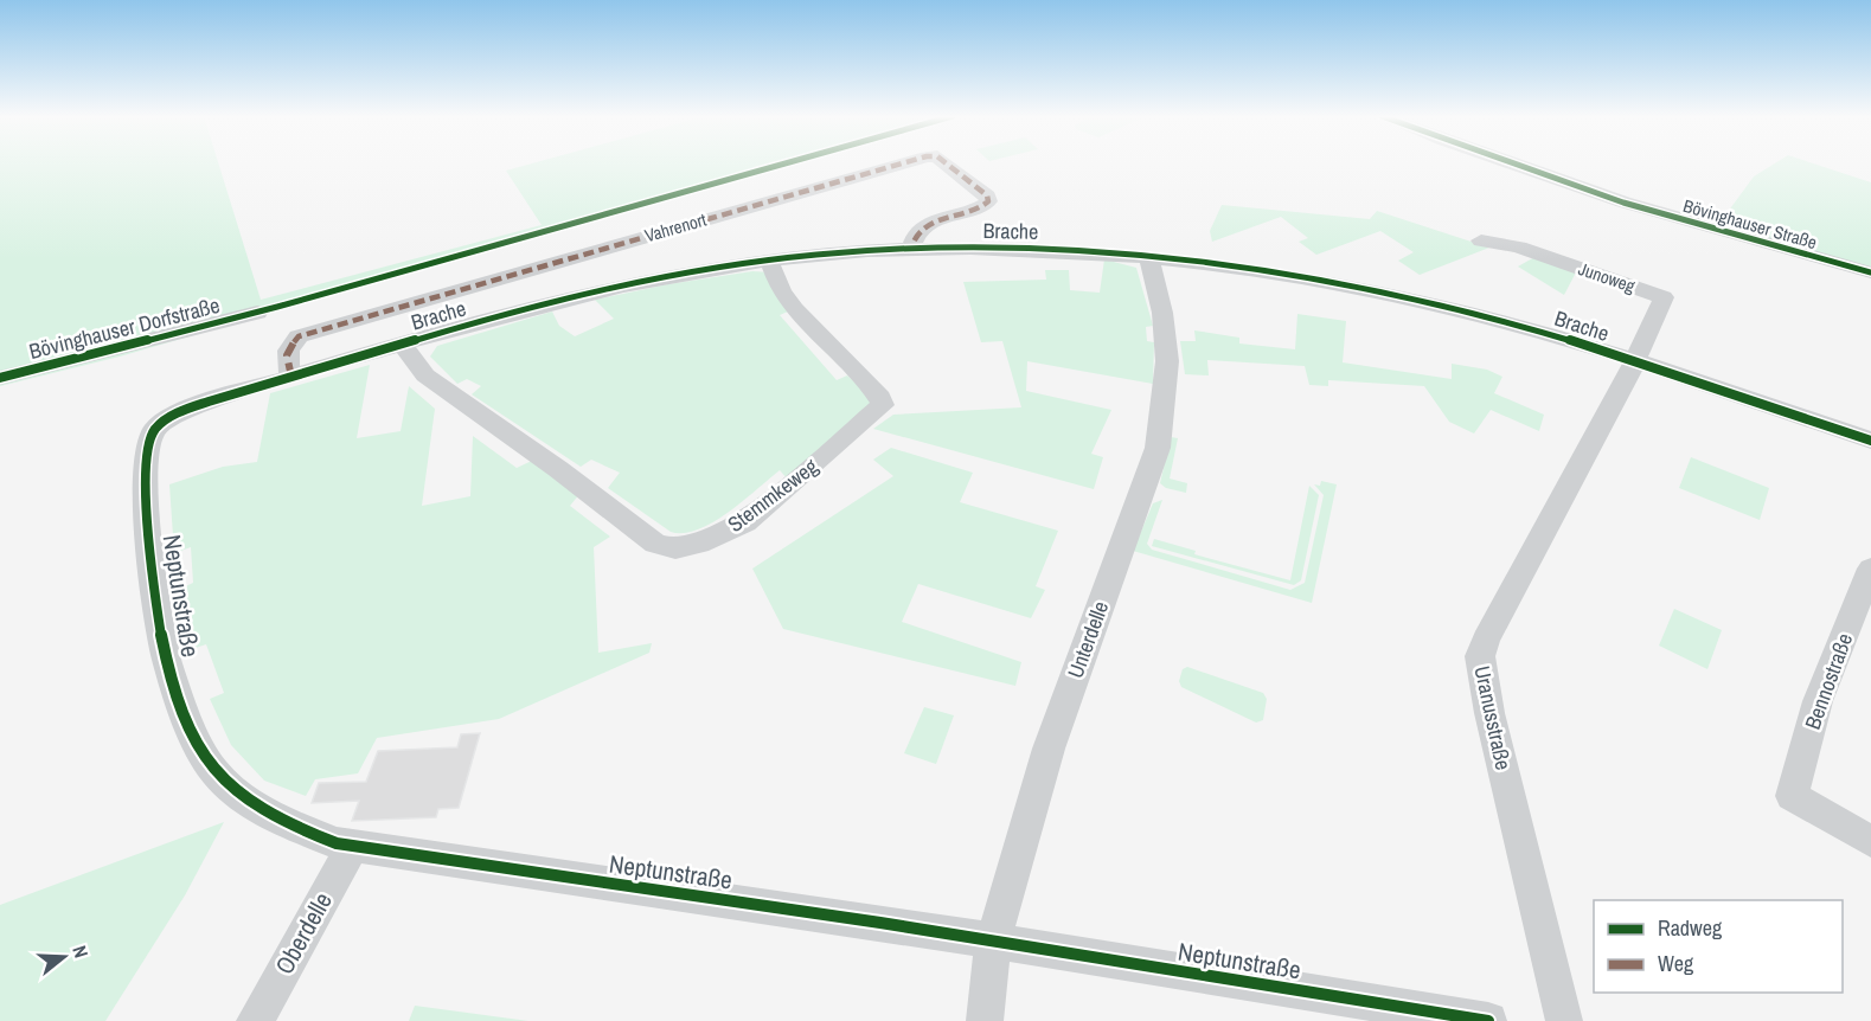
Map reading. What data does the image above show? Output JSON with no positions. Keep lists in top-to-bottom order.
{
  "streets": {
    "street": [
      "Bövinghauser Straße",
      "Vahrenort",
      "Brache",
      "Junoweg",
      "Bövinghauser Dorfstraße",
      "Stemmkeweg",
      "Neptunstraße",
      "Unterdelle",
      "Bennostraße",
      "Uranusstraße",
      "Oberdelle"
    ]
  },
  "crossings": [
    ["Vahrenort", "Brache"],
    ["Brache", "Junoweg"],
    ["Brache", "Stemmkeweg"],
    ["Brache", "Neptunstraße"],
    ["Brache", "Unterdelle"],
    ["Brache", "Uranusstraße"],
    ["Junoweg", "Uranusstraße"],
    ["Neptunstraße", "Unterdelle"],
    ["Neptunstraße", "Oberdelle"]
  ],
  "legend": ["Radweg", "Weg"],
  "north": "right"
}
